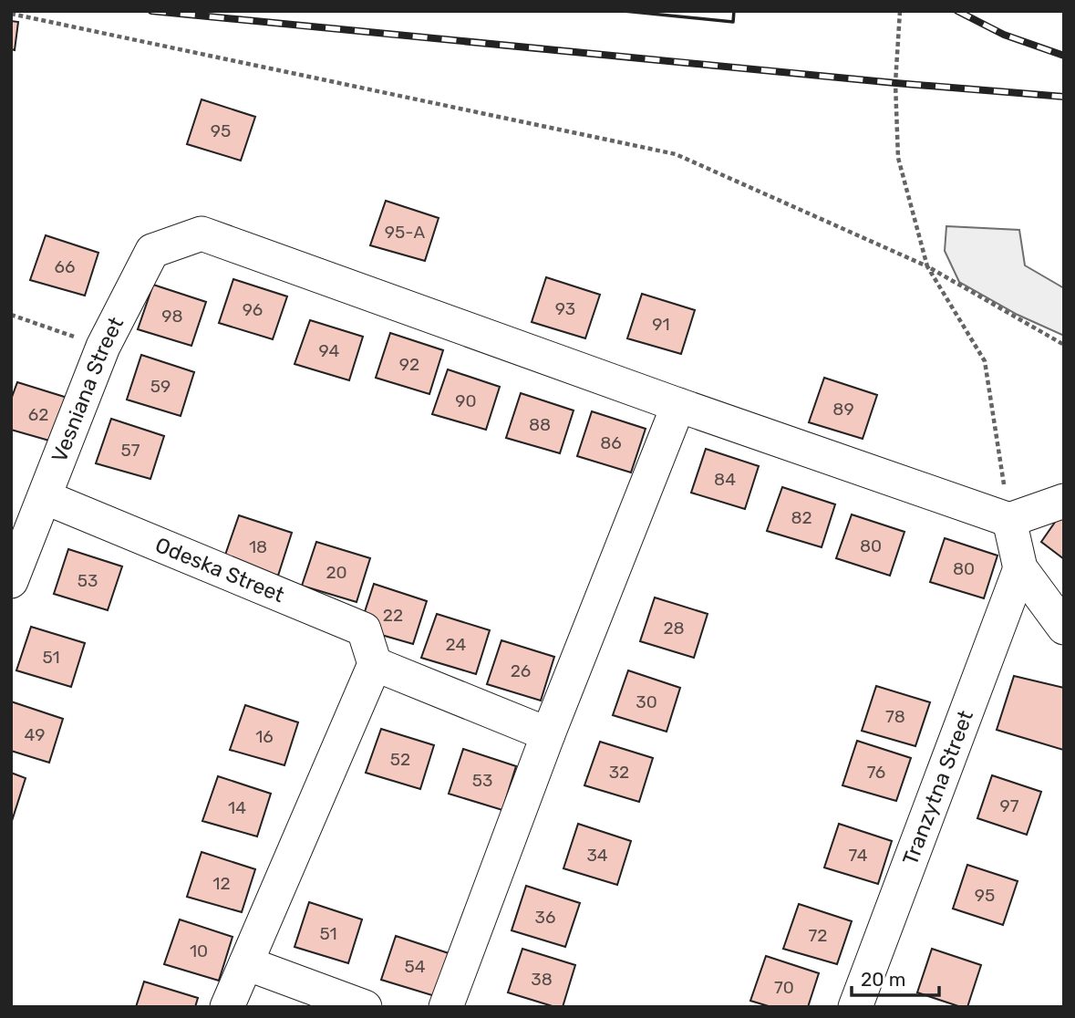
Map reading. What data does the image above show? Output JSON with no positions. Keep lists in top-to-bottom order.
{
  "streets": {
    "street": ["Vesniana Street", "Odeska Street", "Tranzytna Street"]
  },
  "crossings": [
    ["Vesniana Street", "Odeska Street"]
  ],
  "house_numbers": [
    "95",
    "95-А",
    "66",
    "93",
    "96",
    "98",
    "91",
    "94",
    "92",
    "59",
    "90",
    "89",
    "62",
    "88",
    "86",
    "57",
    "84",
    "82",
    "80",
    "18",
    "80",
    "20",
    "53",
    "22",
    "28",
    "24",
    "51",
    "26",
    "30",
    "78",
    "49",
    "16",
    "52",
    "32",
    "76",
    "53",
    "97",
    "14",
    "34",
    "74",
    "12",
    "95",
    "36",
    "51",
    "72",
    "10",
    "54",
    "38",
    "70"
  ],
  "scale_bar": "20 m"
}
